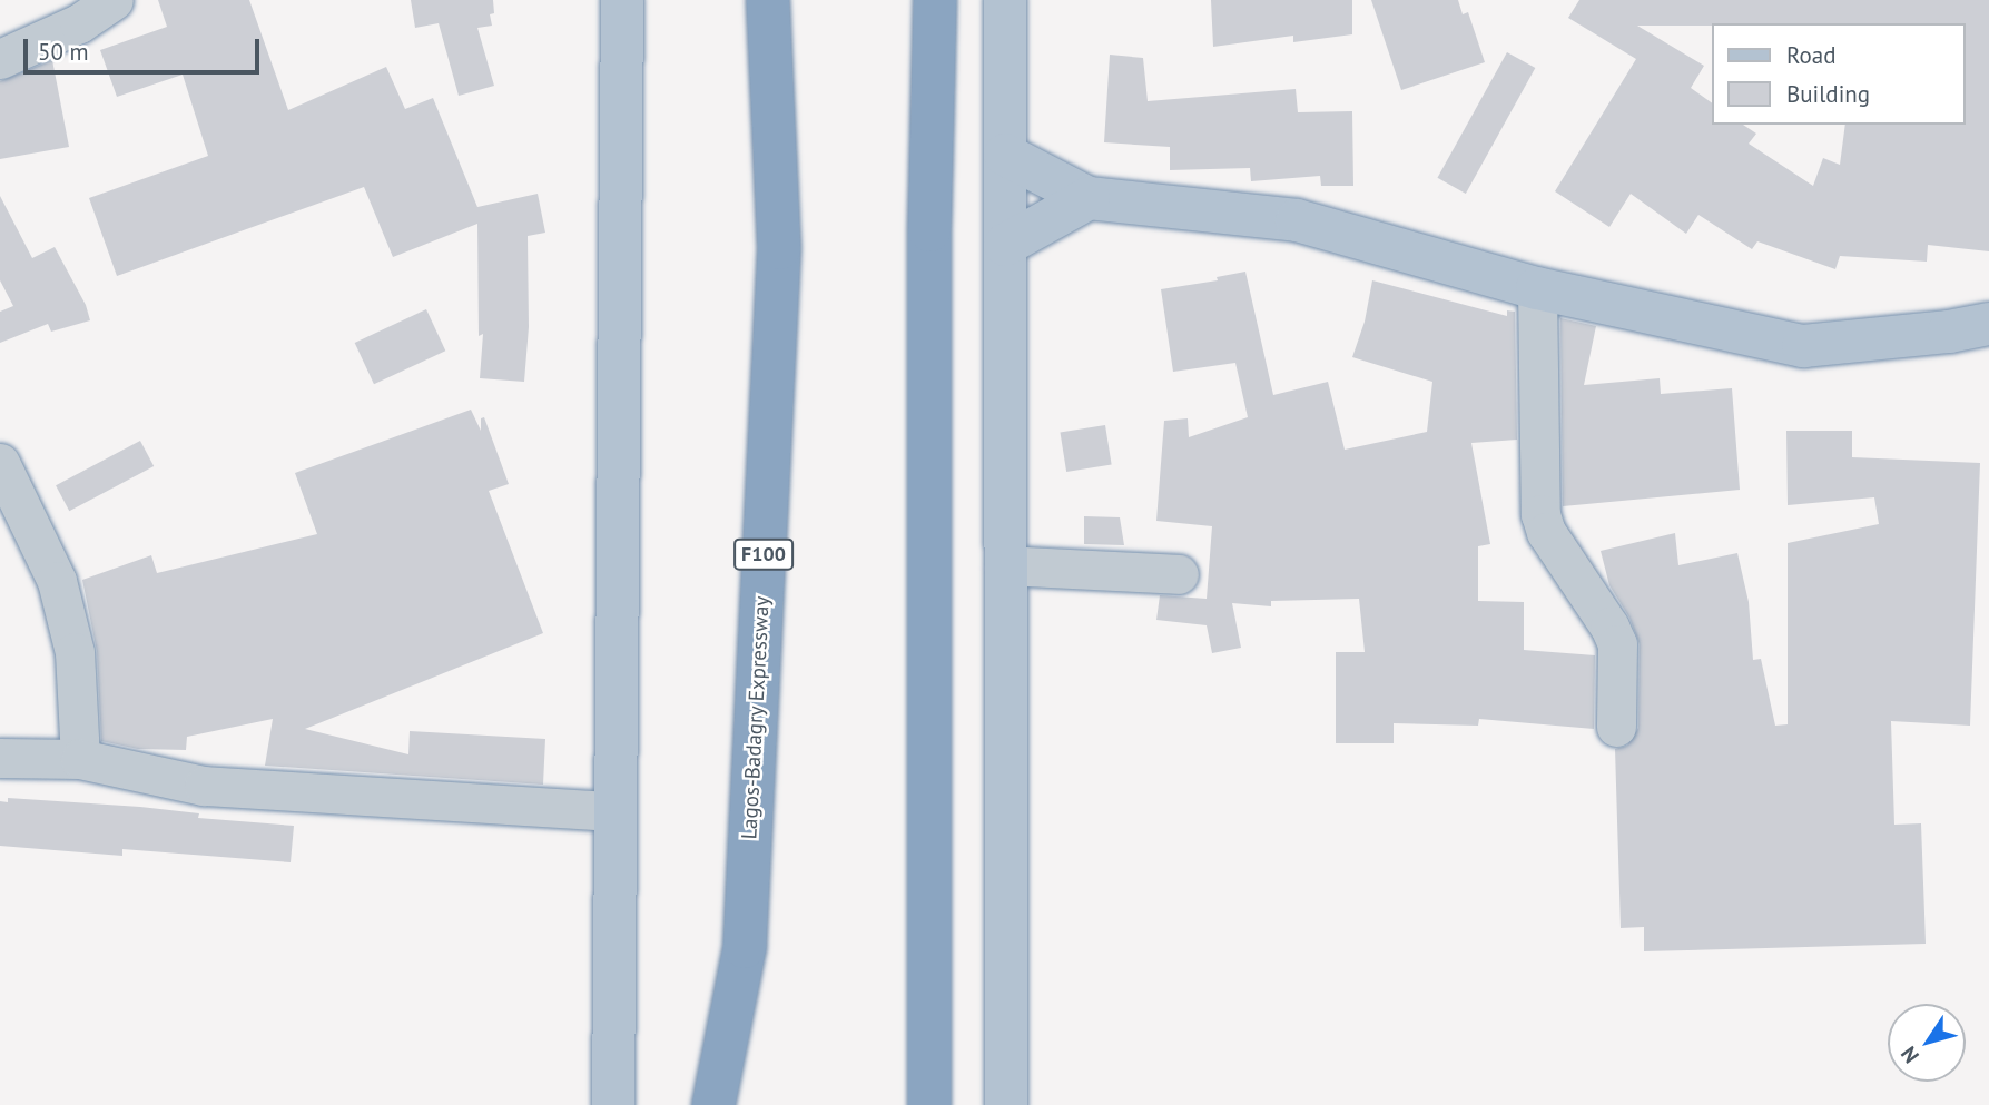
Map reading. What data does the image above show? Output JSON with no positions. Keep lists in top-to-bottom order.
{
  "streets": {
    "highway": ["F100", "Lagos-Badagry Expressway"]
  },
  "legend": ["Road", "Building"],
  "scale_bar": "50 m",
  "north": "bottom left"
}
